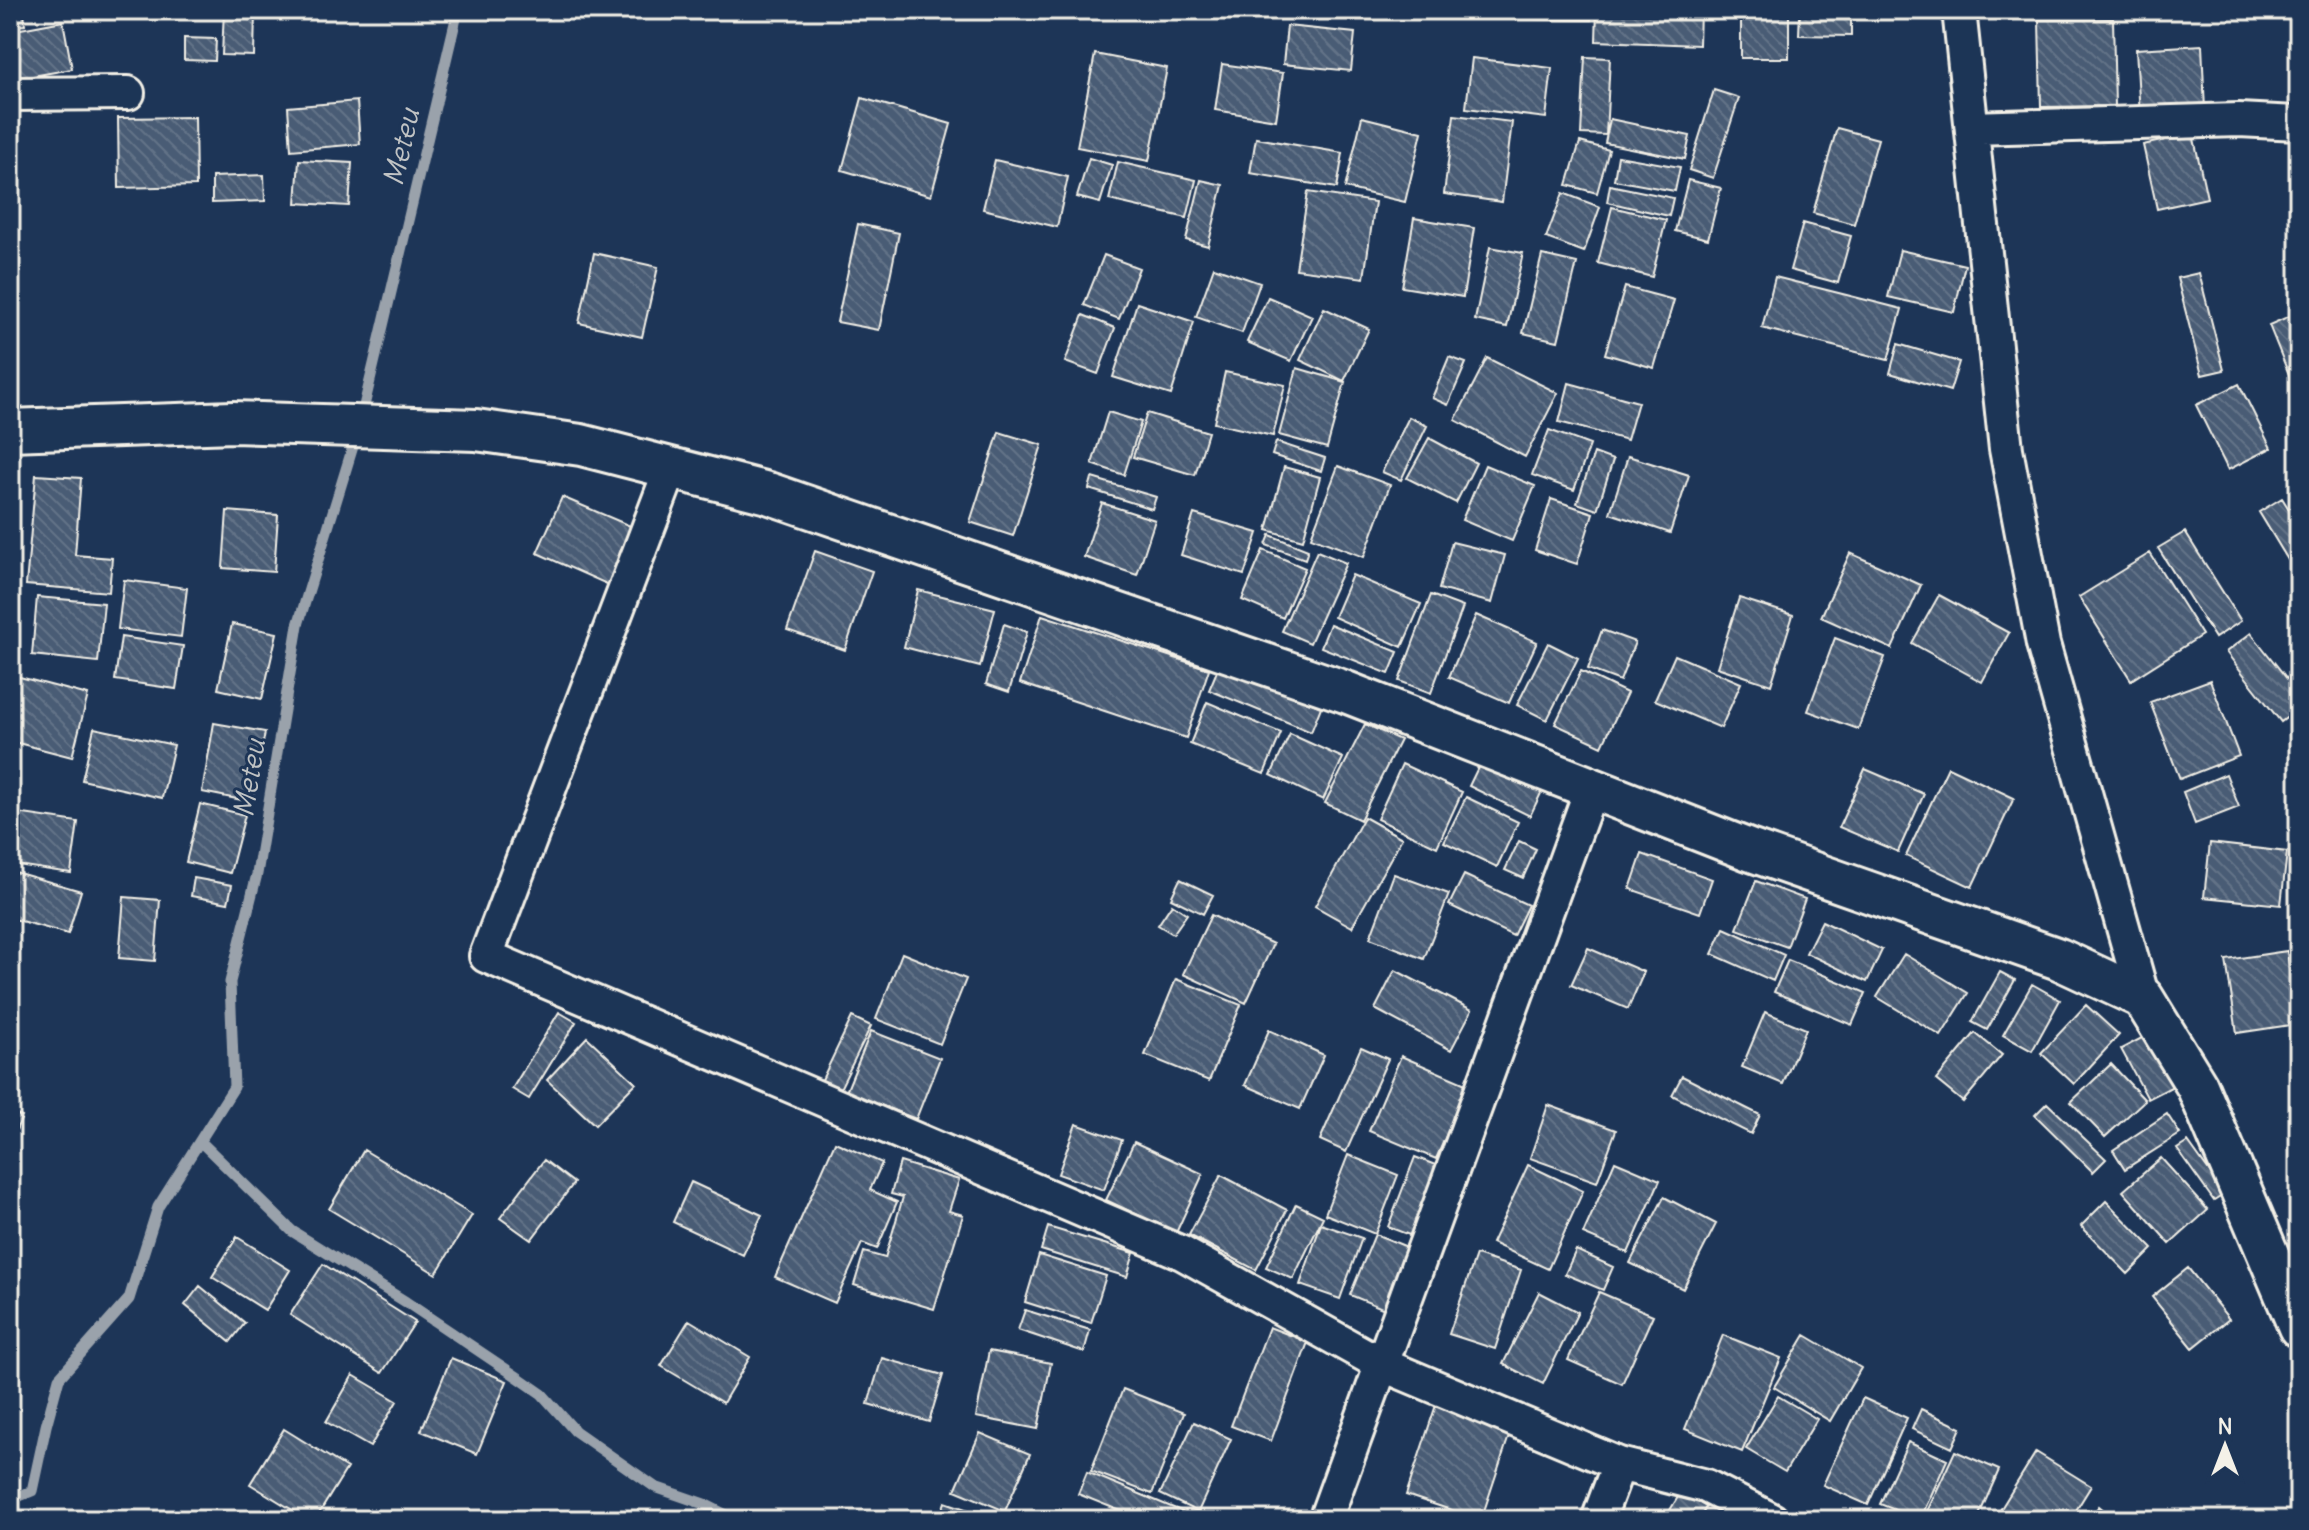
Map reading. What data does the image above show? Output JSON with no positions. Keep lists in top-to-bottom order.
{
  "water": ["Meteu"],
  "north": "top"
}
